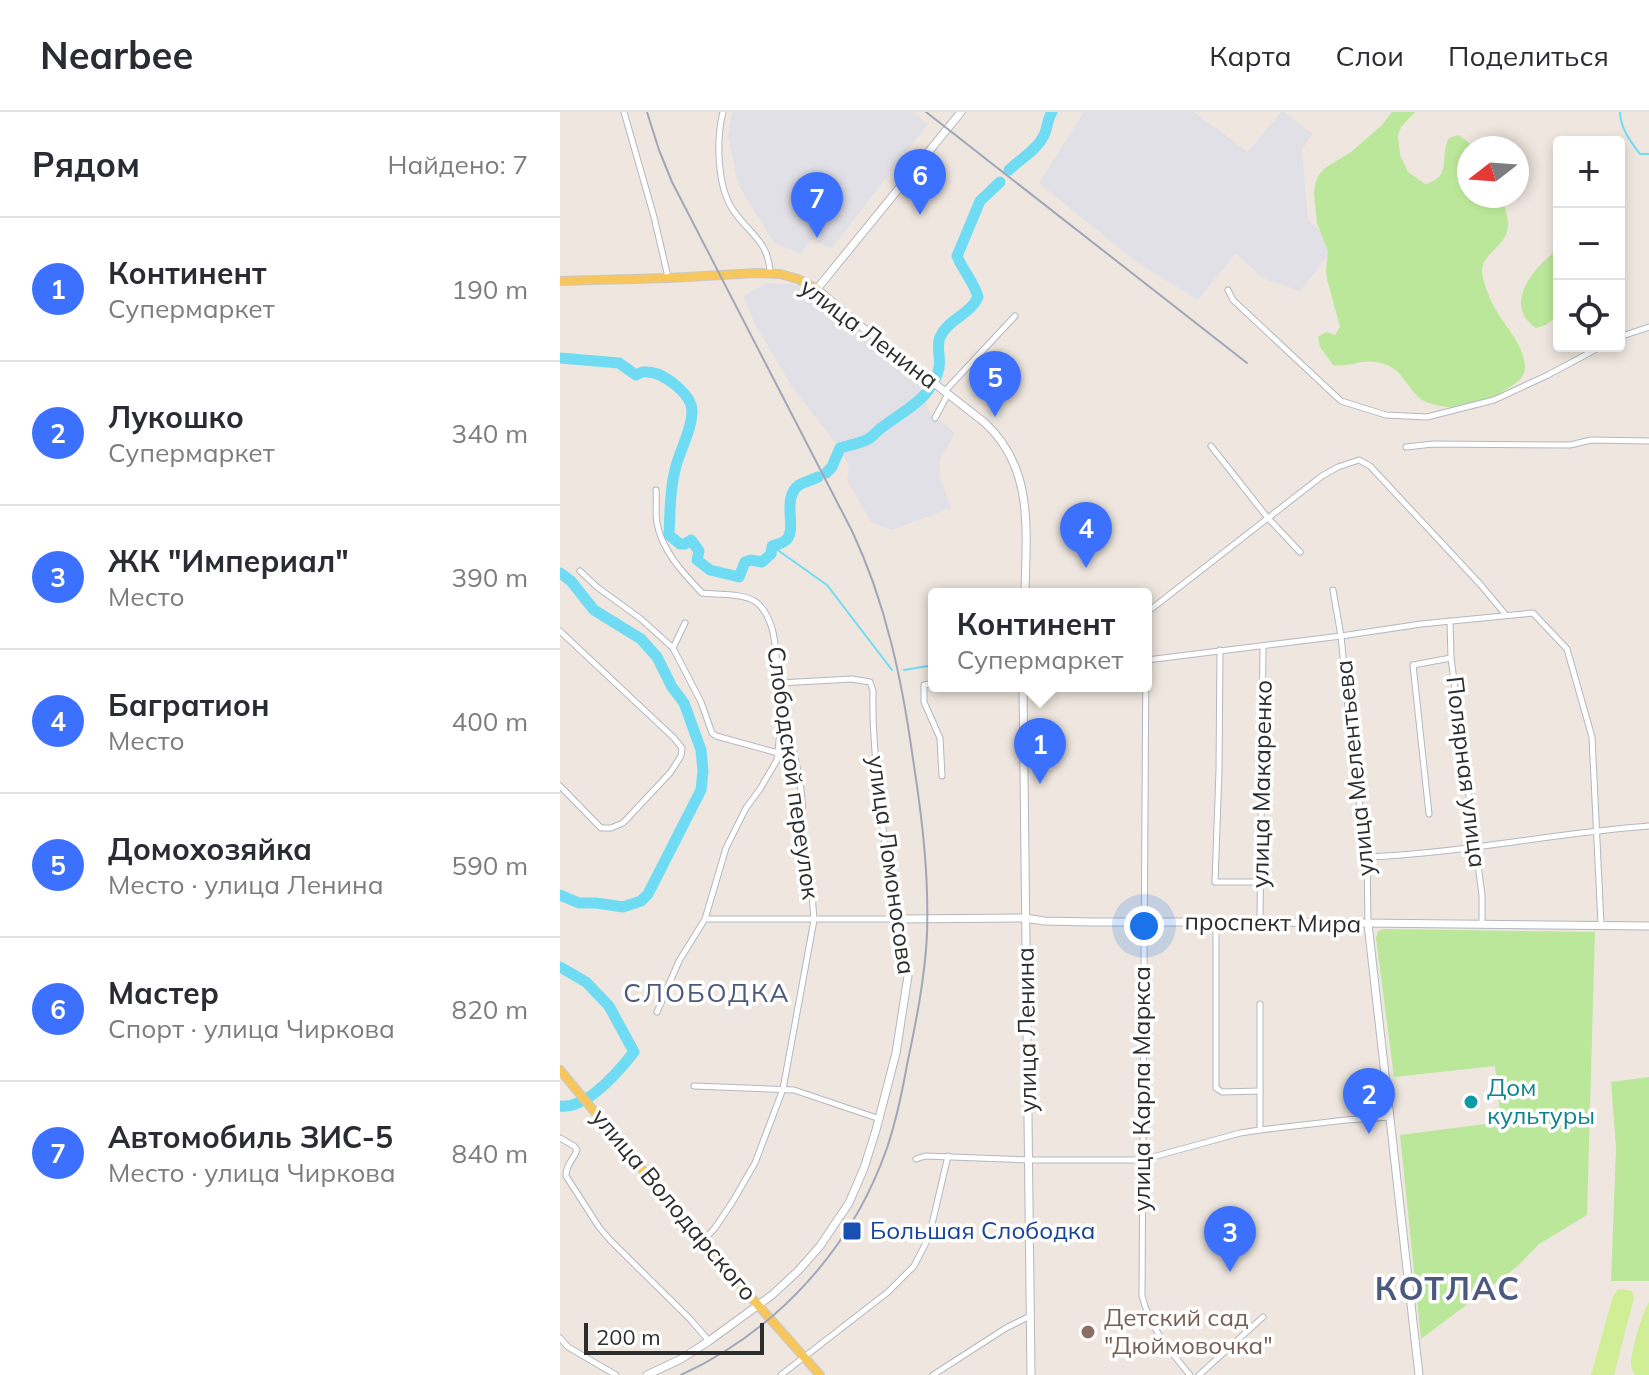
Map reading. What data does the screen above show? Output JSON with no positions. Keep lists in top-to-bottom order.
{
  "streets": {
    "main road": ["улица Ленина", "улица Володарского"],
    "street": [
      "улица Мелентьева",
      "Полярная улица",
      "Слободской переулок",
      "улица Макаренко",
      "улица Ломоносова",
      "проспект Мира",
      "улица Карла Маркса"
    ]
  },
  "crossings": [
    ["улица Ленина", "проспект Мира"],
    ["улица Мелентьева", "проспект Мира"],
    ["Полярная улица", "проспект Мира"],
    ["Слободской переулок", "улица Ломоносова"],
    ["Слободской переулок", "проспект Мира"],
    ["Слободской переулок", "улица Володарского"],
    ["улица Макаренко", "проспект Мира"],
    ["улица Ломоносова", "проспект Мира"],
    ["улица Ломоносова", "улица Володарского"],
    ["проспект Мира", "улица Карла Маркса"]
  ],
  "districts": ["СЛОБОДКА", "КОТЛАС"],
  "places": {
    "other": ["Дом культуры", "Детский сад \"Дюймовочка\""],
    "transit": ["Большая Слободка"]
  },
  "scale_bar": "200 m",
  "north": "left",
  "page": {
    "header": "Nearbee",
    "nav": ["Карта", "Слои", "Поделиться"],
    "heading": ["Рядом", "Найдено: 7"],
    "map_buttons": ["+", "−"],
    "pins": [
      "6",
      "7",
      "5",
      "4",
      "1",
      "2",
      "3"
    ],
    "list": [
      {
        "mark": "1",
        "name": "Континент",
        "note": "Супермаркет",
        "value": "190 m"
      },
      {
        "mark": "2",
        "name": "Лукошко",
        "note": "Супермаркет",
        "value": "340 m"
      },
      {
        "mark": "3",
        "name": "ЖК \"Империал\"",
        "note": "Место",
        "value": "390 m"
      },
      {
        "mark": "4",
        "name": "Багратион",
        "note": "Место",
        "value": "400 m"
      },
      {
        "mark": "5",
        "name": "Домохозяйка",
        "note": "Место · улица Ленина",
        "value": "590 m"
      },
      {
        "mark": "6",
        "name": "Мастер",
        "note": "Спорт · улица Чиркова",
        "value": "820 m"
      },
      {
        "mark": "7",
        "name": "Автомобиль ЗИС-5",
        "note": "Место · улица Чиркова",
        "value": "840 m"
      }
    ],
    "popup": ["Континент", "Супермаркет"],
    "scale": "200 m"
  }
}
